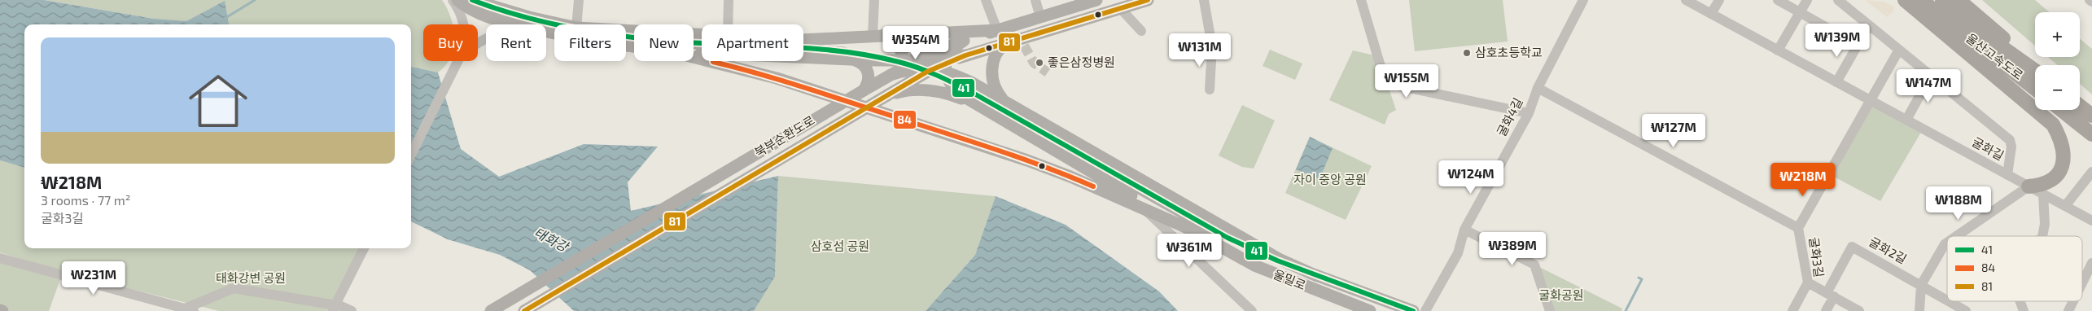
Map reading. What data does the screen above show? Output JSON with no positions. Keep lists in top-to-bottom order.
{
  "streets": {
    "highway": ["울산고속도로"],
    "main road": ["북부순환도로", "울밀로"],
    "street": [
      "굴화4길",
      "굴화길",
      "굴화2길",
      "굴화3길"
    ]
  },
  "crossings": [
    ["굴화길", "굴화3길"]
  ],
  "water": ["태화강"],
  "parks": [
    "자이 중앙 공원",
    "삼호섬 공원",
    "태화강변 공원",
    "굴화공원"
  ],
  "places": ["삼호초등학교", "좋은삼정병원"],
  "lines": ["transit line 41", "transit line 81", "transit line 84"],
  "legend": ["41", "84", "81"],
  "page": {
    "map_buttons": ["+", "−"],
    "price": [
      "₩139M",
      "₩354M",
      "₩131M",
      "₩155M",
      "₩147M",
      "₩127M",
      "₩124M",
      "₩218M",
      "₩188M",
      "₩389M",
      "₩361M",
      "₩231M"
    ],
    "chip": [
      "Buy",
      "Rent",
      "Filters",
      "New",
      "Apartment"
    ],
    "list": [
      {
        "name": "₩218M",
        "note": "3 rooms · 77 m² · 굴화3길"
      }
    ]
  }
}
